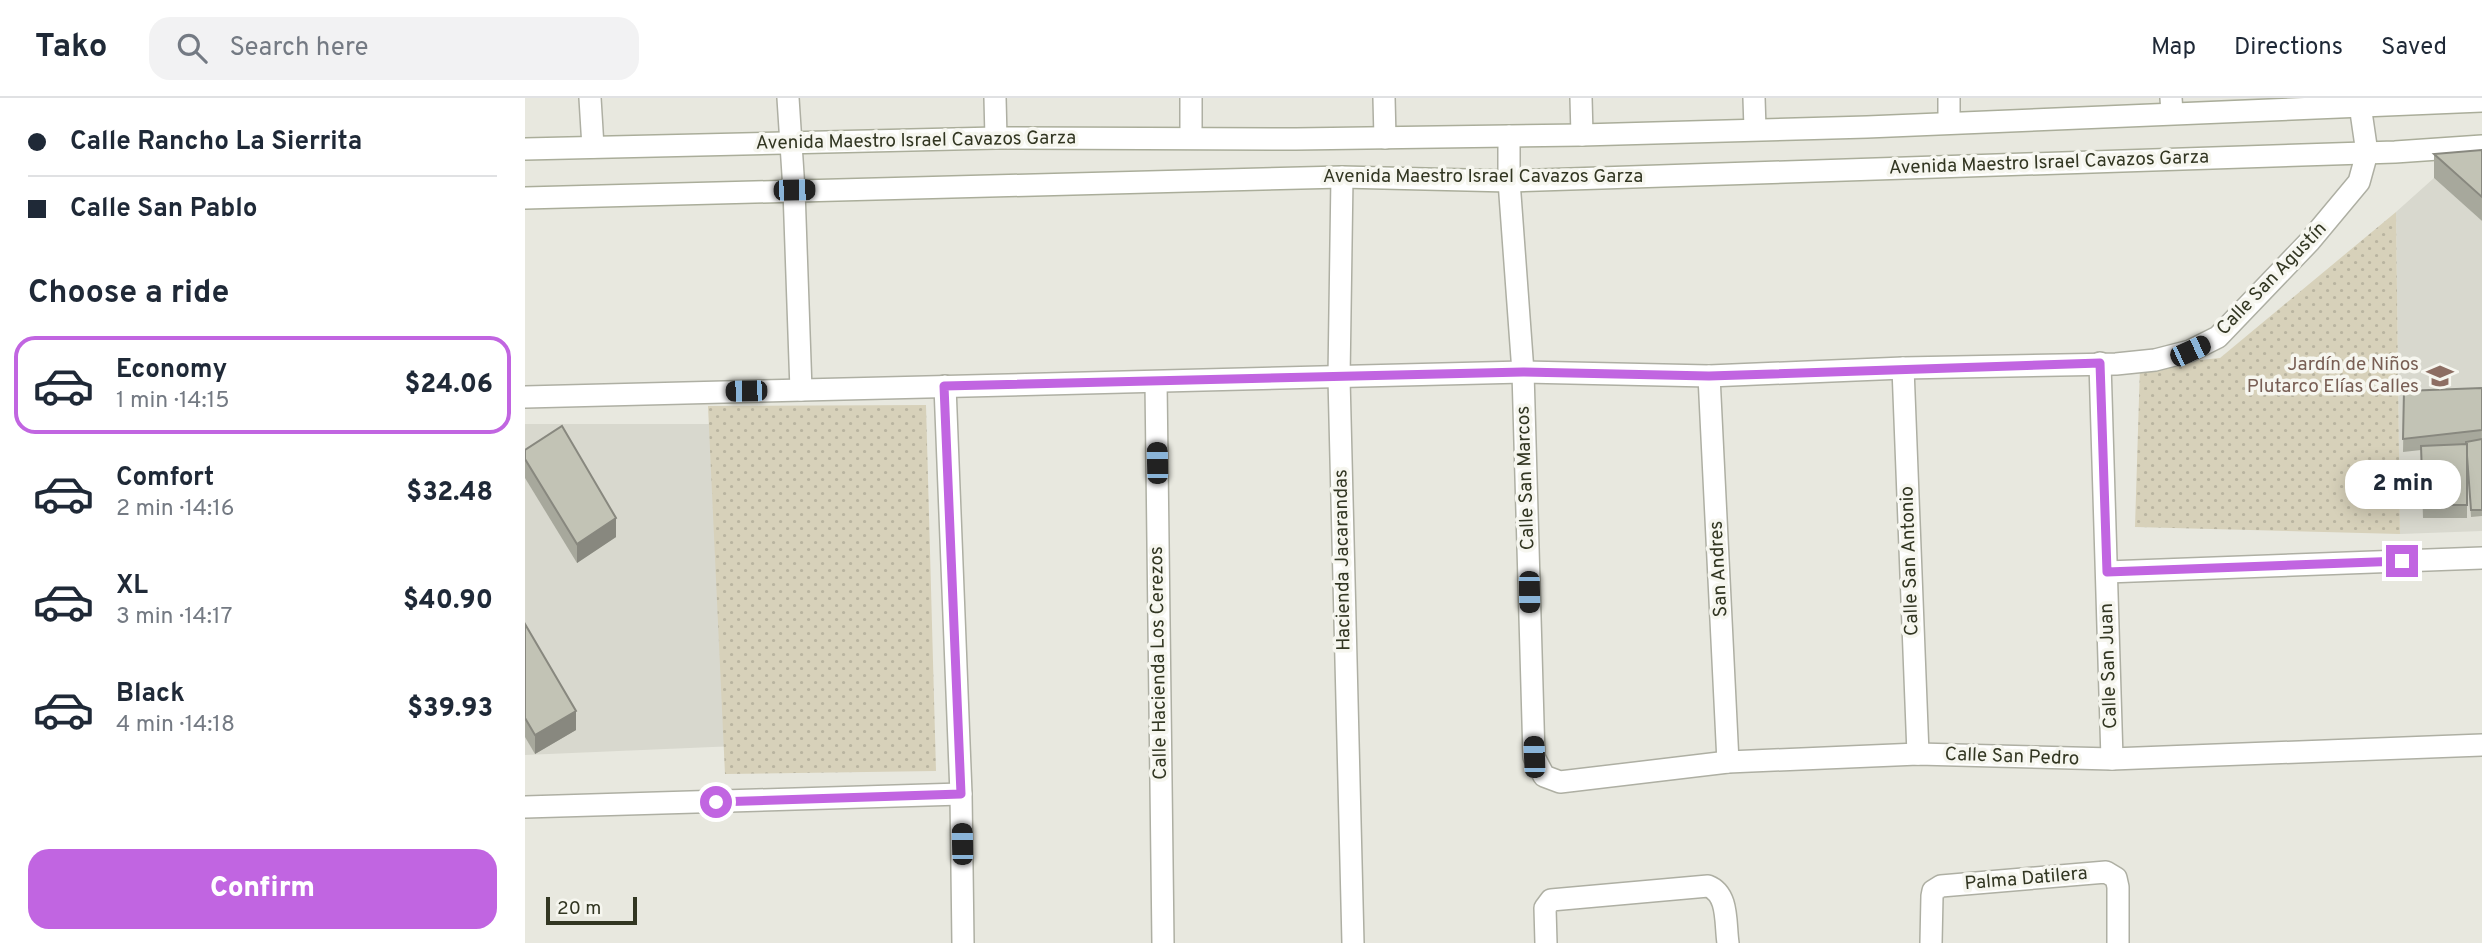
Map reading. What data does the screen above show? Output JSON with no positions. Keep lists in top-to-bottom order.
{
  "streets": {
    "street": [
      "Avenida Maestro Israel Cavazos Garza",
      "Calle San Agustín",
      "Calle San Marcos",
      "Hacienda Jacarandas",
      "Calle San Antonio",
      "San Andres",
      "Calle Hacienda Los Cerezos",
      "Calle San Juan",
      "Calle San Pedro",
      "Palma Datilera"
    ]
  },
  "crossings": [
    ["Avenida Maestro Israel Cavazos Garza", "Calle San Agustín"],
    ["Avenida Maestro Israel Cavazos Garza", "Calle San Marcos"],
    ["Avenida Maestro Israel Cavazos Garza", "Hacienda Jacarandas"],
    ["Calle San Agustín", "Calle San Marcos"],
    ["Calle San Agustín", "Hacienda Jacarandas"],
    ["Calle San Agustín", "Calle San Antonio"],
    ["Calle San Agustín", "San Andres"],
    ["Calle San Agustín", "Calle Hacienda Los Cerezos"],
    ["Calle San Agustín", "Calle San Juan"],
    ["Calle San Marcos", "Calle San Pedro"],
    ["Calle San Antonio", "Calle San Pedro"],
    ["San Andres", "Calle San Pedro"],
    ["Calle San Juan", "Calle San Pedro"]
  ],
  "places": {
    "school or university": ["Jardín de Niños Plutarco Elías Calles"]
  },
  "scale_bar": "20 m",
  "page": {
    "header": "Tako",
    "search": "Search here",
    "nav": ["Map", "Directions", "Saved"],
    "banner": ["Calle Rancho La Sierrita", "Calle San Pablo"],
    "heading": "Choose a ride",
    "list": [
      {
        "name": "Economy",
        "note": "1 min · 14:15",
        "value": "$24.06"
      },
      {
        "name": "Comfort",
        "note": "2 min · 14:16",
        "value": "$32.48"
      },
      {
        "name": "XL",
        "note": "3 min · 14:17",
        "value": "$40.90"
      },
      {
        "name": "Black",
        "note": "4 min · 14:18",
        "value": "$39.93"
      }
    ],
    "bubble": "2 min",
    "buttons": "Confirm",
    "scale": "20 m"
  }
}
